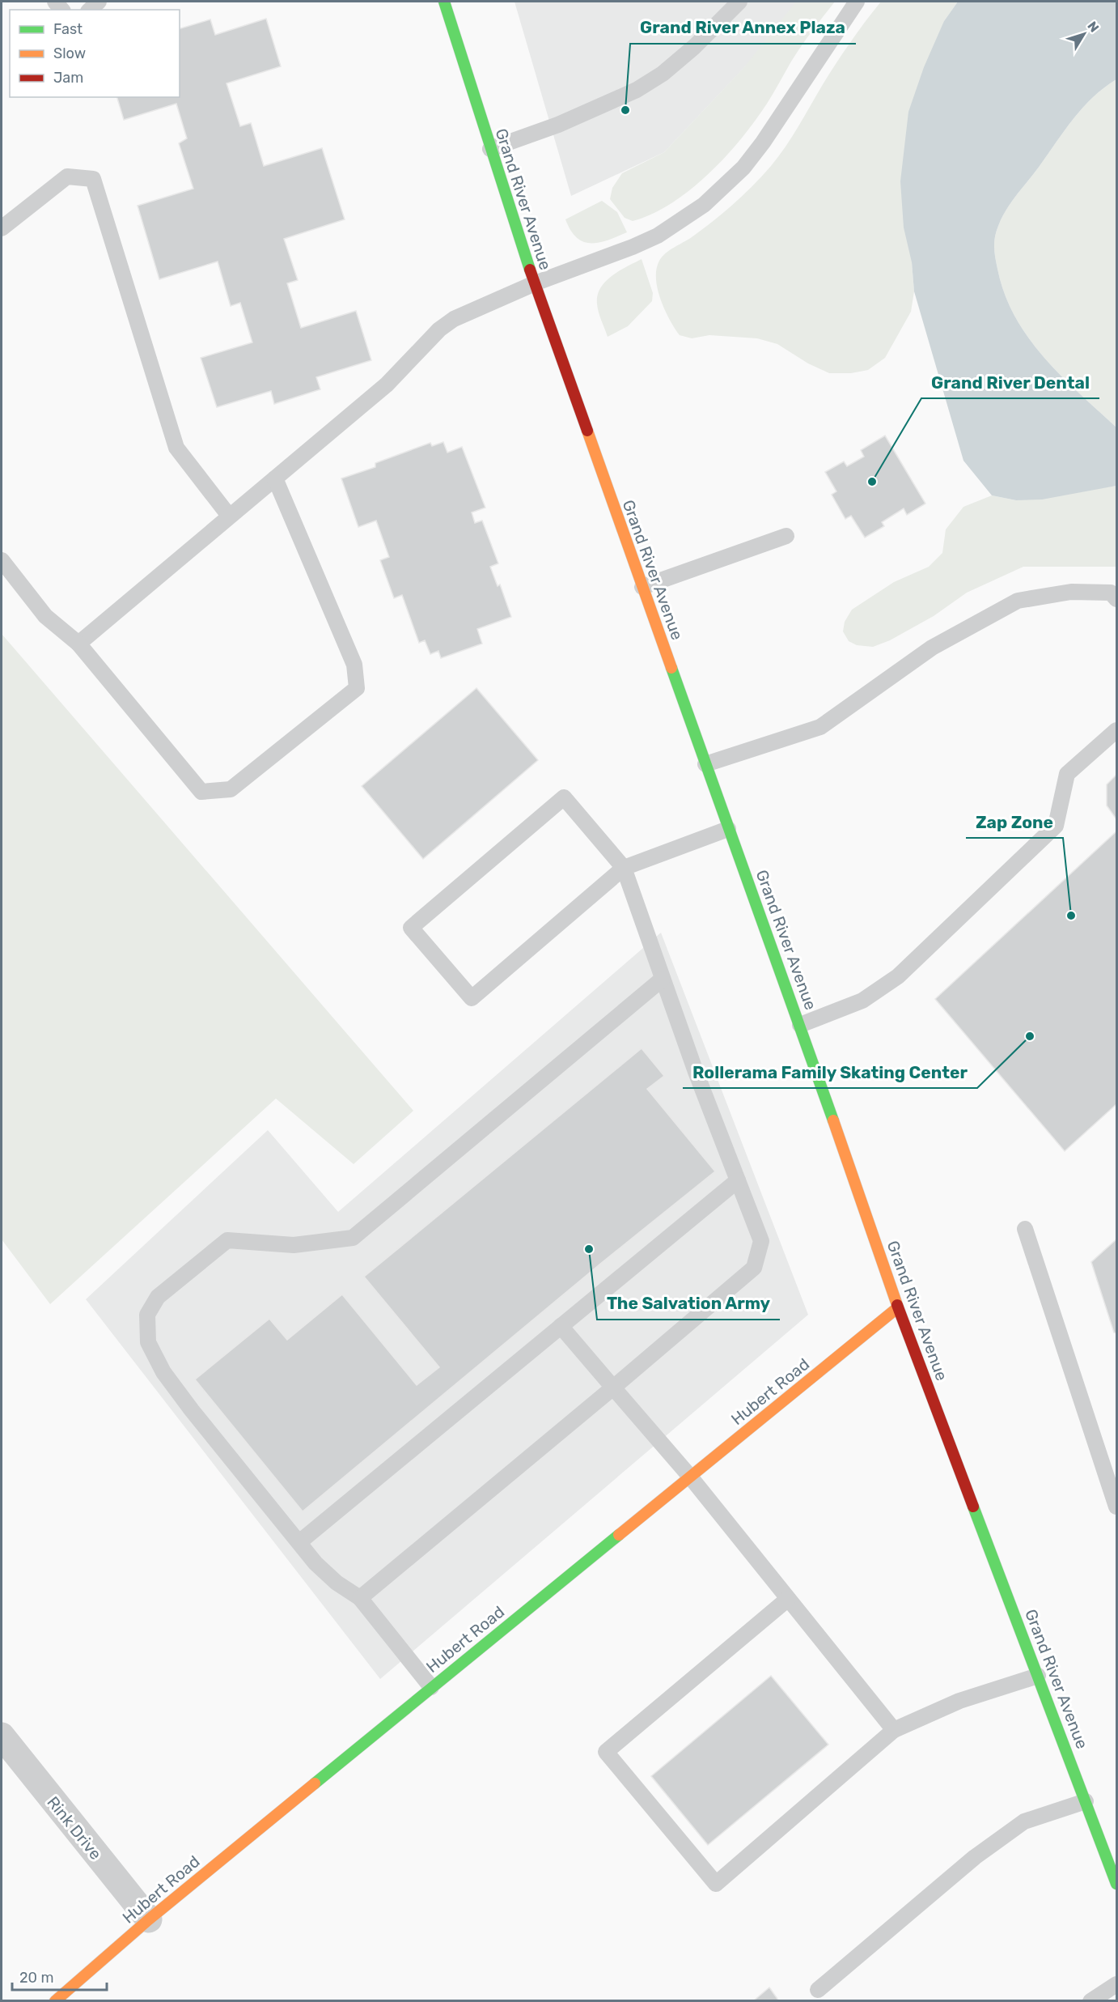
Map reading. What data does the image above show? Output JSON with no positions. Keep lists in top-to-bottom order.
{
  "streets": {
    "main road": ["Grand River Avenue", "Hubert Road"],
    "street": ["Rink Drive"]
  },
  "crossings": [
    ["Grand River Avenue", "Hubert Road"],
    ["Hubert Road", "Rink Drive"]
  ],
  "places": [
    "Grand River Annex Plaza",
    "Grand River Dental",
    "Zap Zone",
    "Rollerama Family Skating Center",
    "The Salvation Army"
  ],
  "legend": ["Fast", "Slow", "Jam"],
  "scale_bar": "20 m",
  "north": "top right"
}
